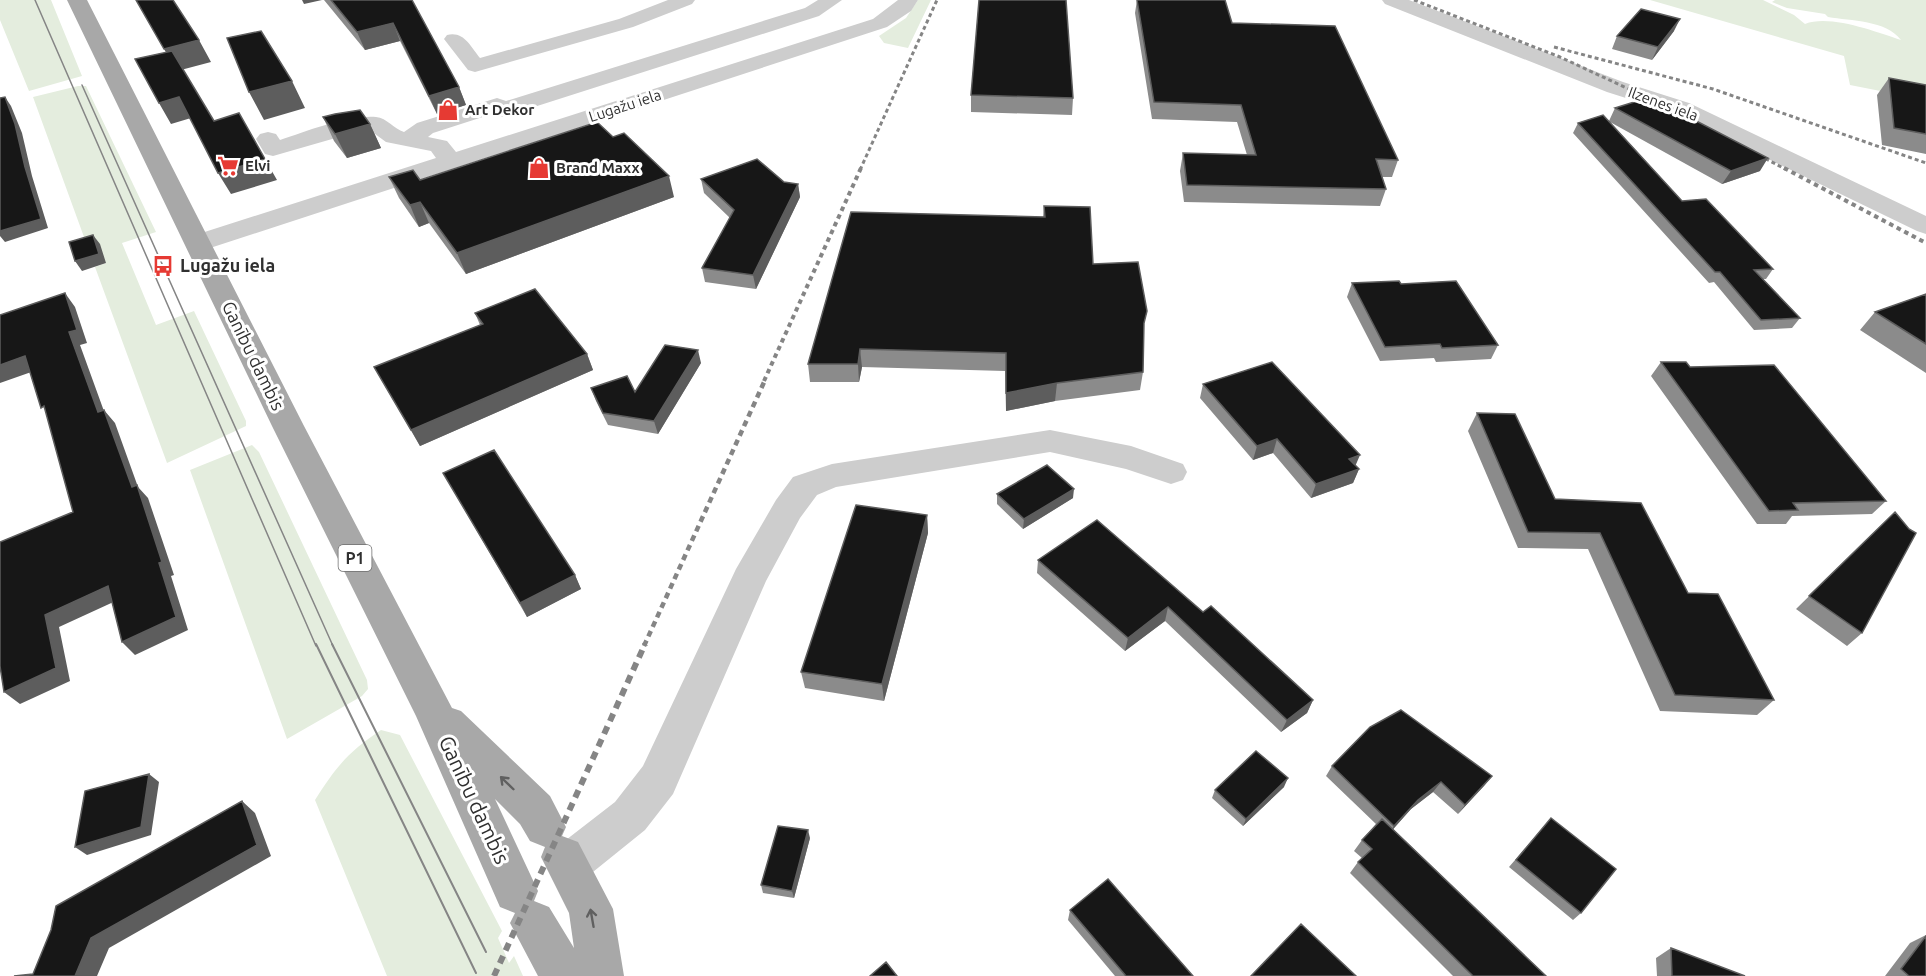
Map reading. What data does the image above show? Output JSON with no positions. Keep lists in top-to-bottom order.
{
  "streets": {
    "main road": ["Ganību dambis", "P1"],
    "street": ["Ilzenes iela", "Lugažu iela"]
  },
  "crossings": [
    ["Lugažu iela", "Ganību dambis"]
  ],
  "places": {
    "shop": ["Art Dekor", "Brand Maxx"],
    "supermarket": ["Elvi"],
    "bus stop": ["Lugažu iela"]
  }
}
